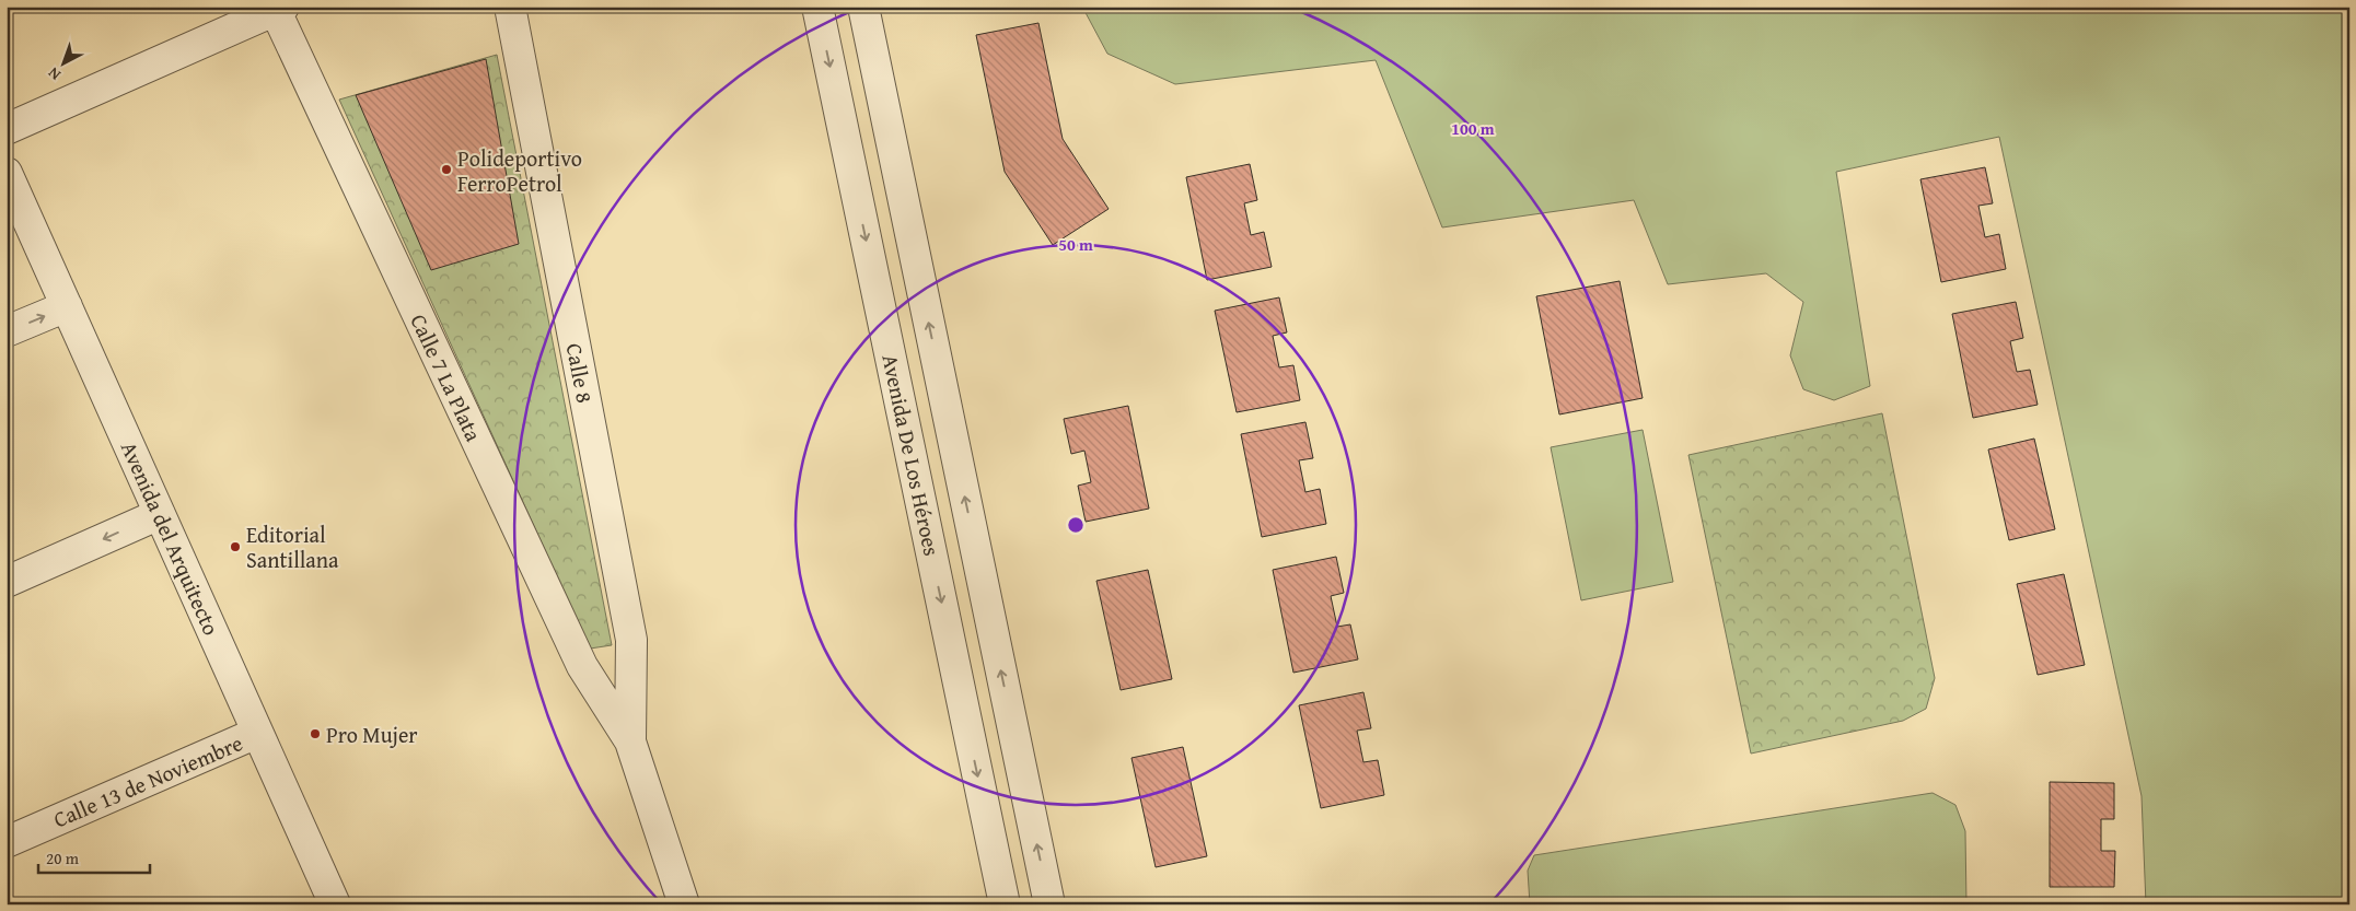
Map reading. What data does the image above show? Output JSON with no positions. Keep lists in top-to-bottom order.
{
  "streets": {
    "street": [
      "Calle 8",
      "Calle 7 La Plata",
      "Avenida De Los Héroes",
      "Avenida del Arquitecto",
      "Calle 13 de Noviembre"
    ]
  },
  "crossings": [
    ["Calle 8", "Calle 7 La Plata"],
    ["Avenida del Arquitecto", "Calle 13 de Noviembre"]
  ],
  "places": ["Polideportivo FerroPetrol", "Editorial Santillana", "Pro Mujer"],
  "scale_bar": "20 m",
  "north": "bottom left",
  "rings": ["100 m", "50 m"]
}
